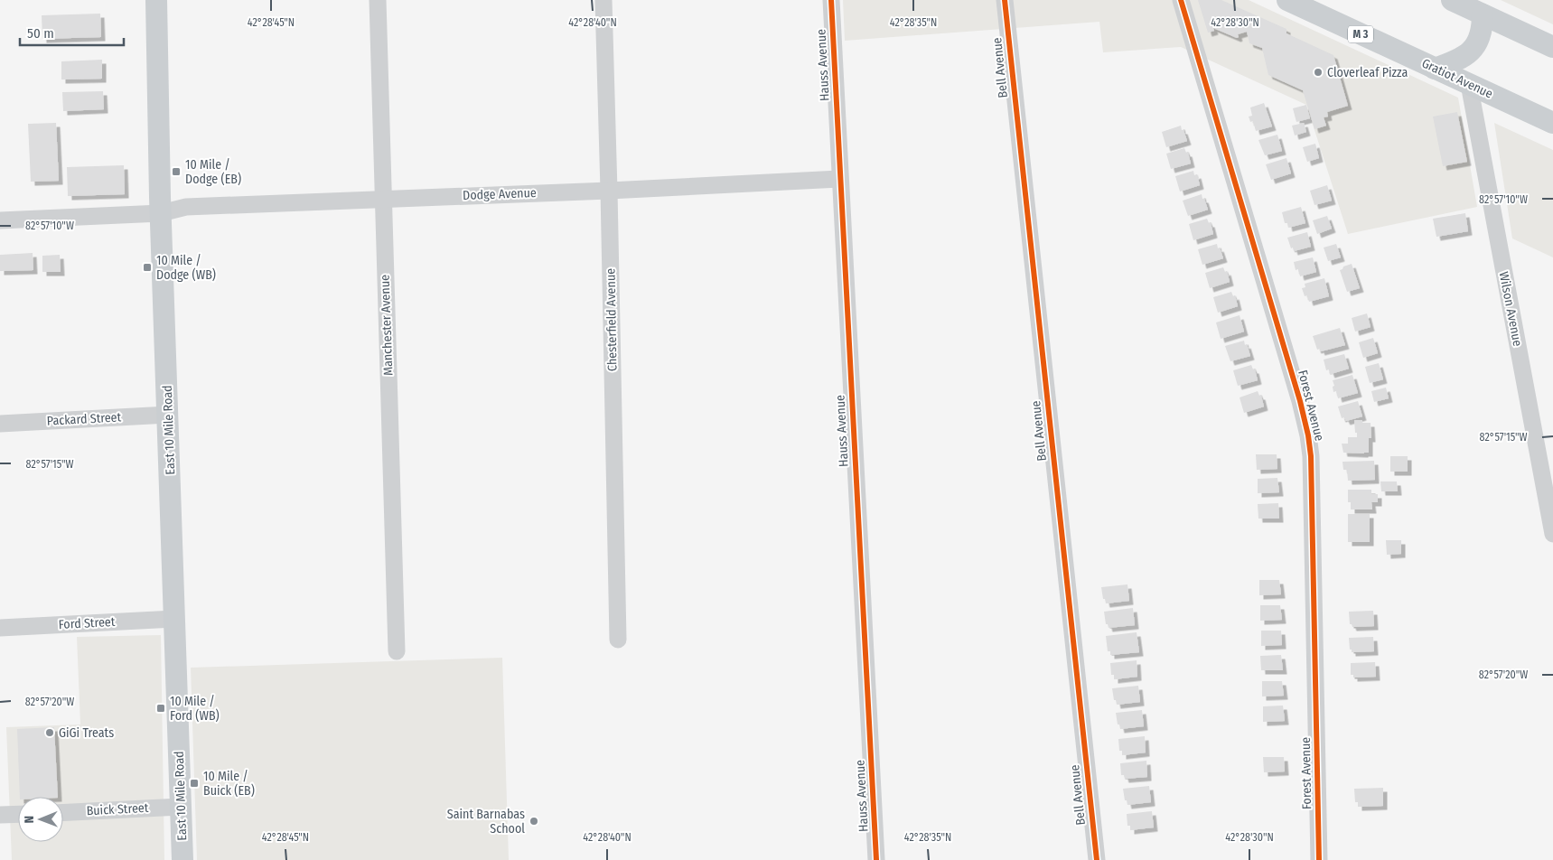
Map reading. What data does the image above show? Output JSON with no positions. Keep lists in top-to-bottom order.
{
  "streets": {
    "main road": ["M 3", "Gratiot Avenue", "East 10 Mile Road"],
    "street": [
      "Hauss Avenue",
      "Bell Avenue",
      "Dodge Avenue",
      "Wilson Avenue",
      "Chesterfield Avenue",
      "Manchester Avenue",
      "Forest Avenue",
      "Packard Street",
      "Ford Street",
      "Buick Street"
    ]
  },
  "crossings": [
    ["Hauss Avenue", "Dodge Avenue"],
    ["Gratiot Avenue", "Wilson Avenue"],
    ["Dodge Avenue", "Chesterfield Avenue"],
    ["Dodge Avenue", "Manchester Avenue"],
    ["Dodge Avenue", "East 10 Mile Road"],
    ["Packard Street", "East 10 Mile Road"],
    ["East 10 Mile Road", "Ford Street"],
    ["East 10 Mile Road", "Buick Street"]
  ],
  "places": {
    "other": ["Cloverleaf Pizza", "GiGi Treats", "Saint Barnabas School"],
    "transit": [
      "10 Mile / Dodge (EB)",
      "10 Mile / Dodge (WB)",
      "10 Mile / Ford (WB)",
      "10 Mile / Buick (EB)"
    ]
  },
  "scale_bar": "50 m",
  "north": "left",
  "coordinates": [
    "42°28'45\"N",
    "42°28'40\"N",
    "42°28'35\"N",
    "42°28'30\"N",
    "82°57'10\"W",
    "82°57'15\"W",
    "82°57'20\"W"
  ]
}
